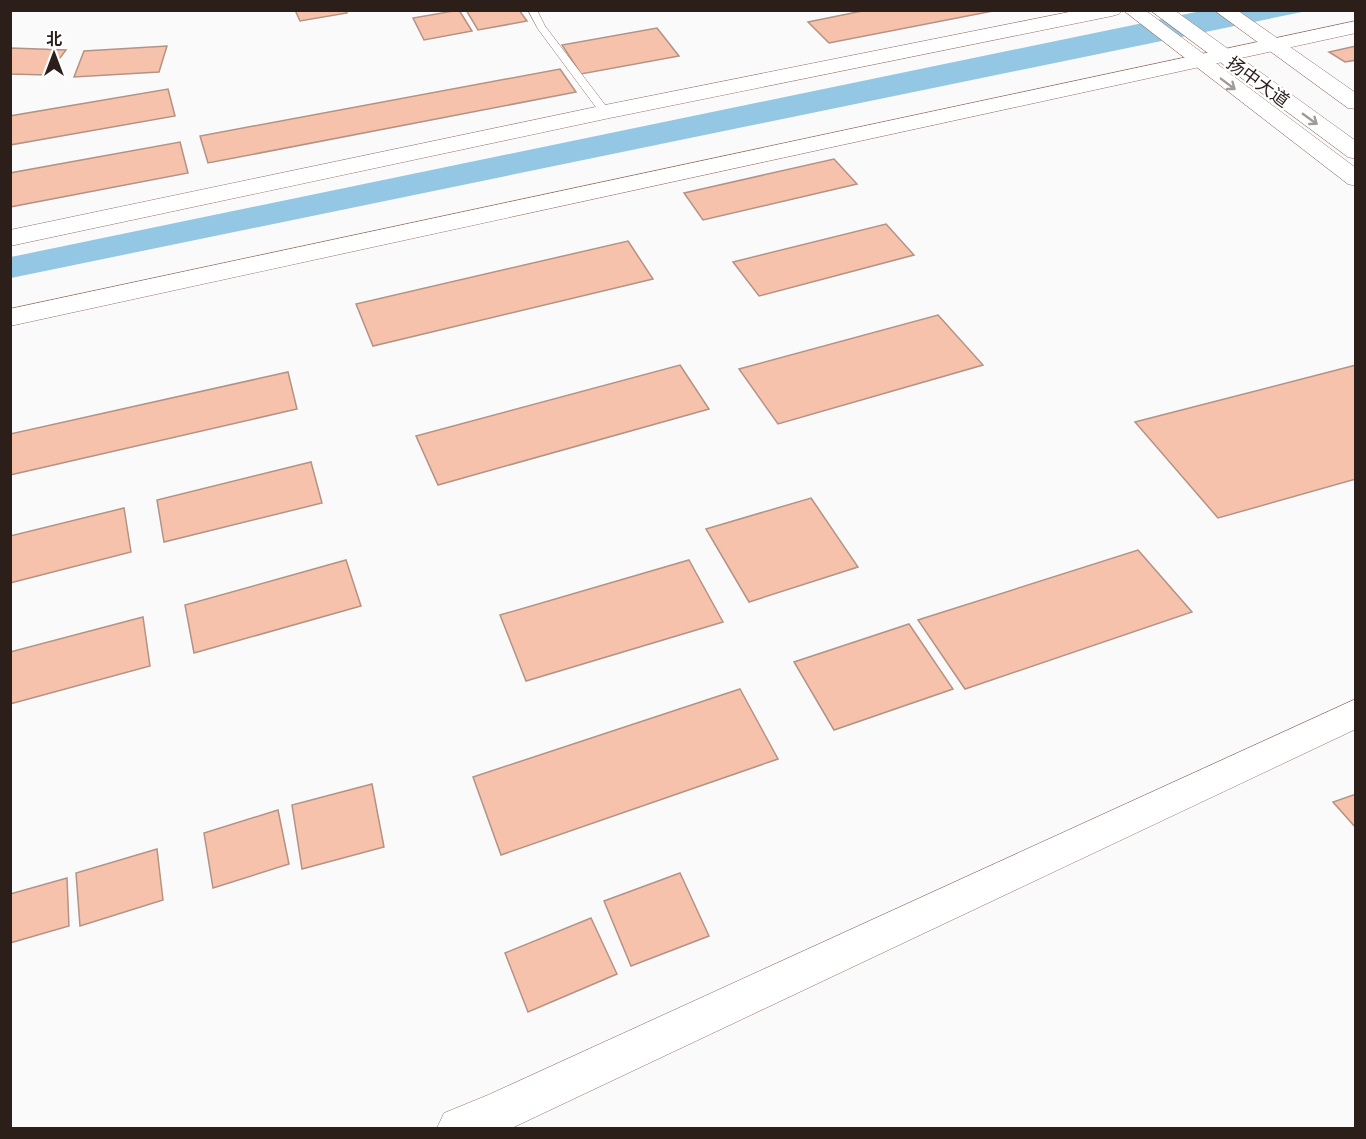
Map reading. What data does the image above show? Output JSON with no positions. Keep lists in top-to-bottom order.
{
  "streets": {
    "street": ["扬中大道"]
  },
  "north": "top"
}
